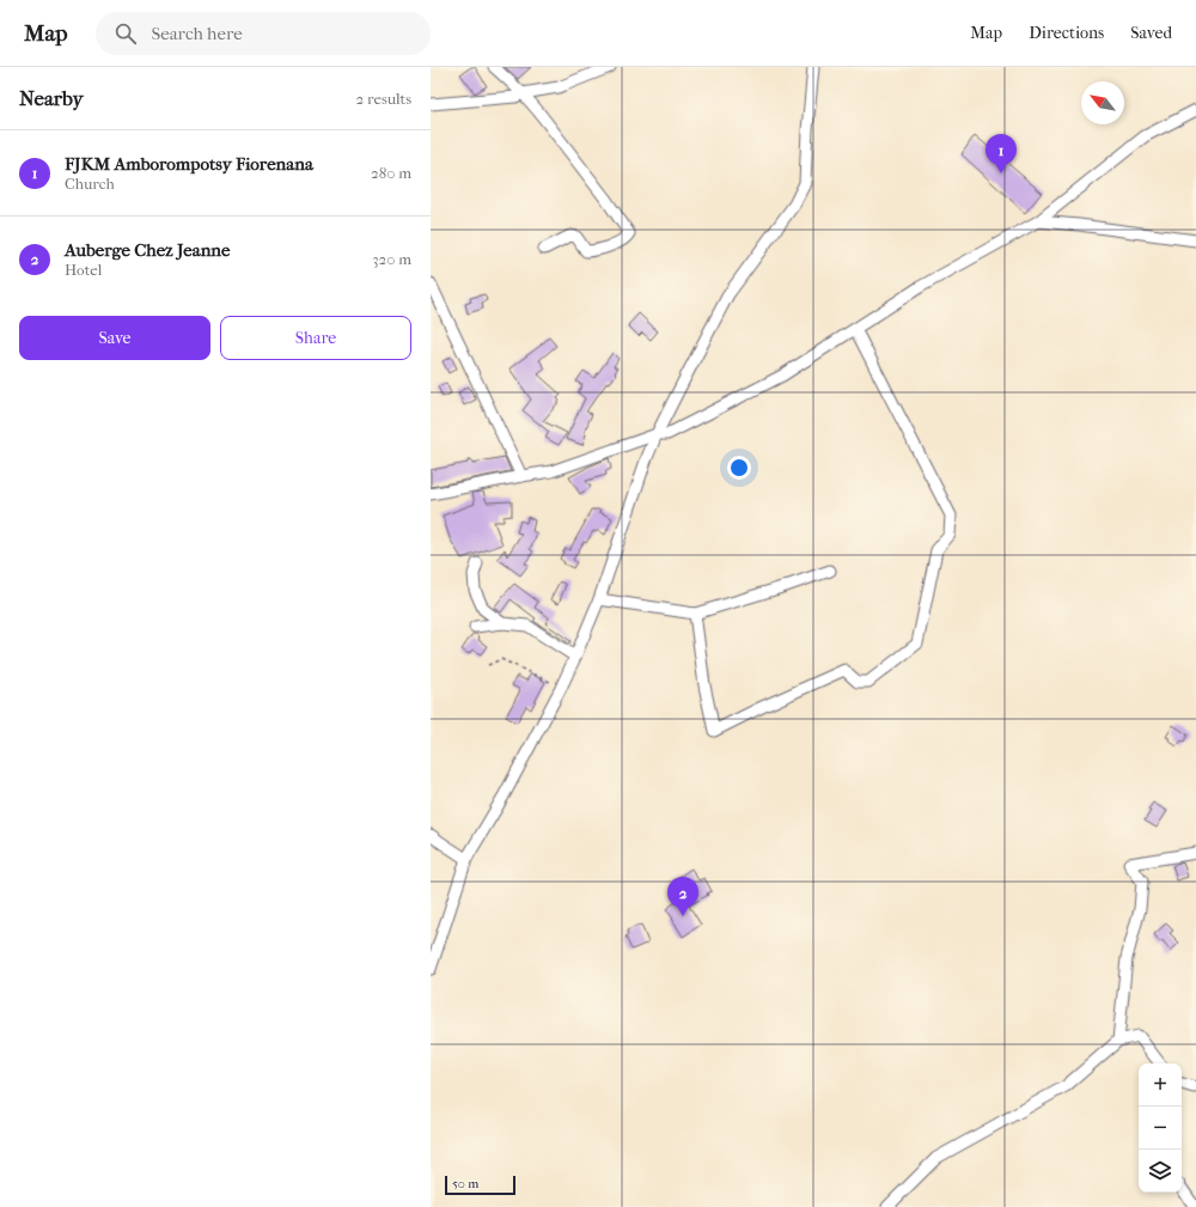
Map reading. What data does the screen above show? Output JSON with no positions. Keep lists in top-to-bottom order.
{
  "scale_bar": "50 m",
  "north": "top left",
  "page": {
    "header": "Map",
    "search": "Search here",
    "nav": ["Map", "Directions", "Saved"],
    "heading": ["Nearby", "2 results"],
    "list": [
      {
        "mark": "1",
        "name": "FJKM Amborompotsy Fiorenana",
        "note": "Church",
        "value": "280 m"
      },
      {
        "mark": "2",
        "name": "Auberge Chez Jeanne",
        "note": "Hotel",
        "value": "320 m"
      }
    ],
    "pins": ["1", "2"],
    "buttons": ["Save", "Share"],
    "map_buttons": ["+", "−"],
    "scale": "50 m"
  }
}
